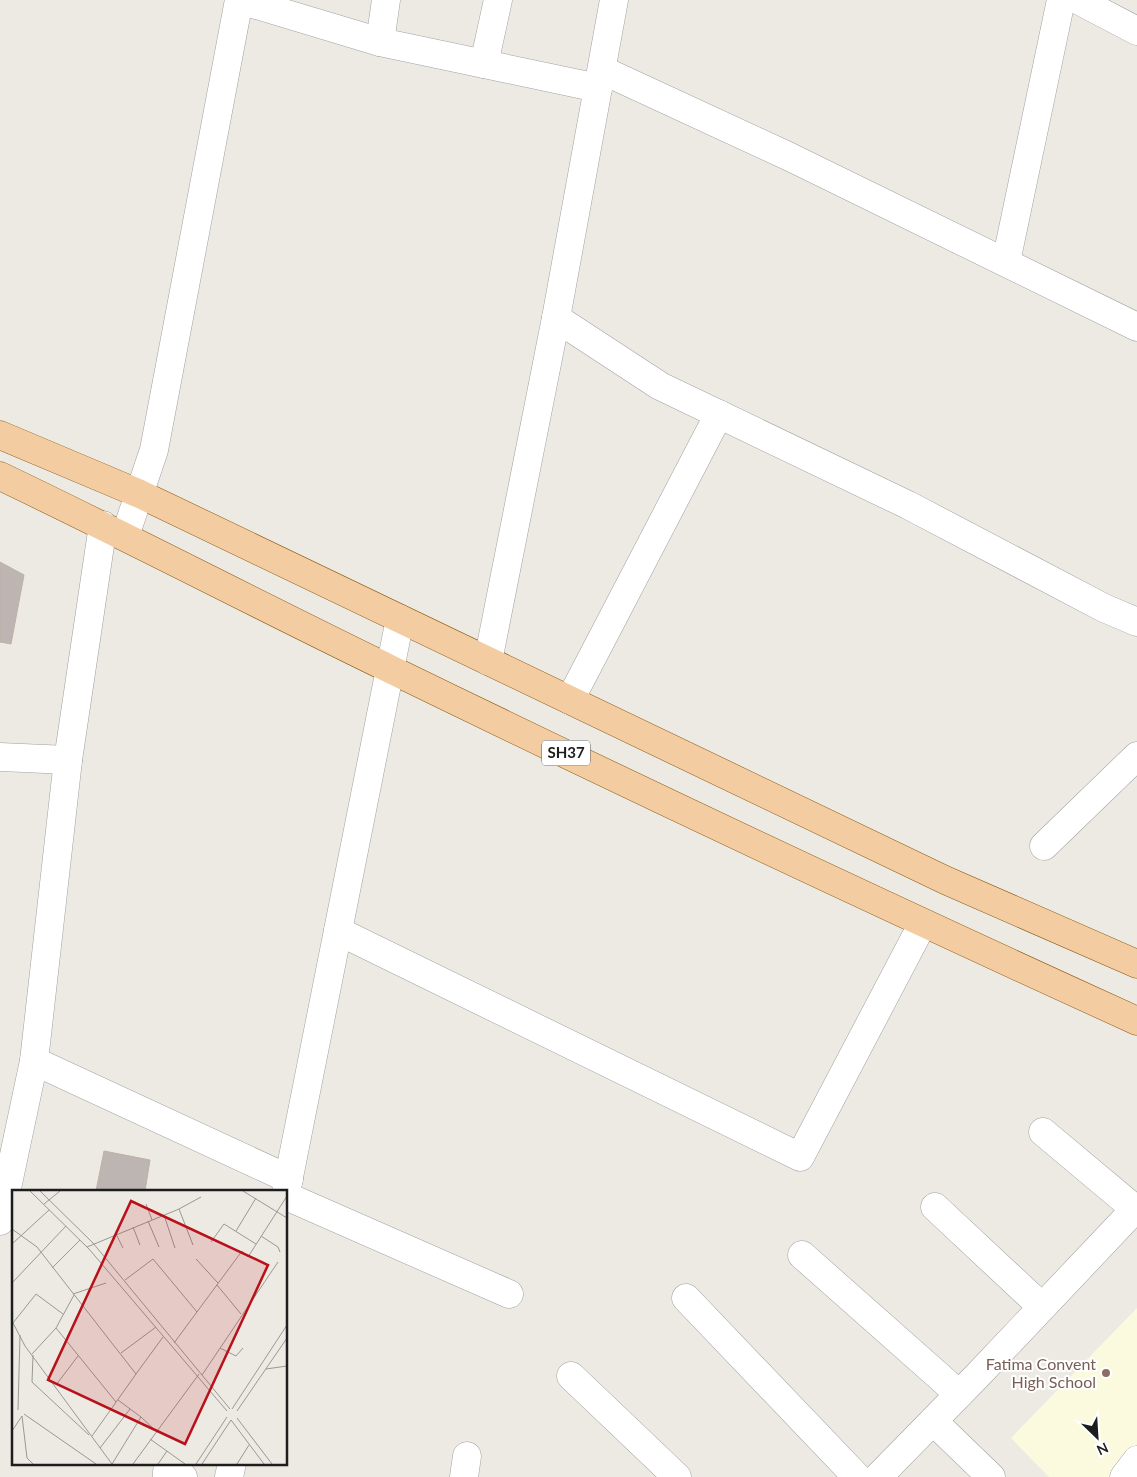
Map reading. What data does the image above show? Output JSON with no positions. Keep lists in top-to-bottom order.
{
  "streets": {
    "main road": ["SH37"]
  },
  "places": ["Fatima Convent High School"],
  "north": "bottom right"
}
